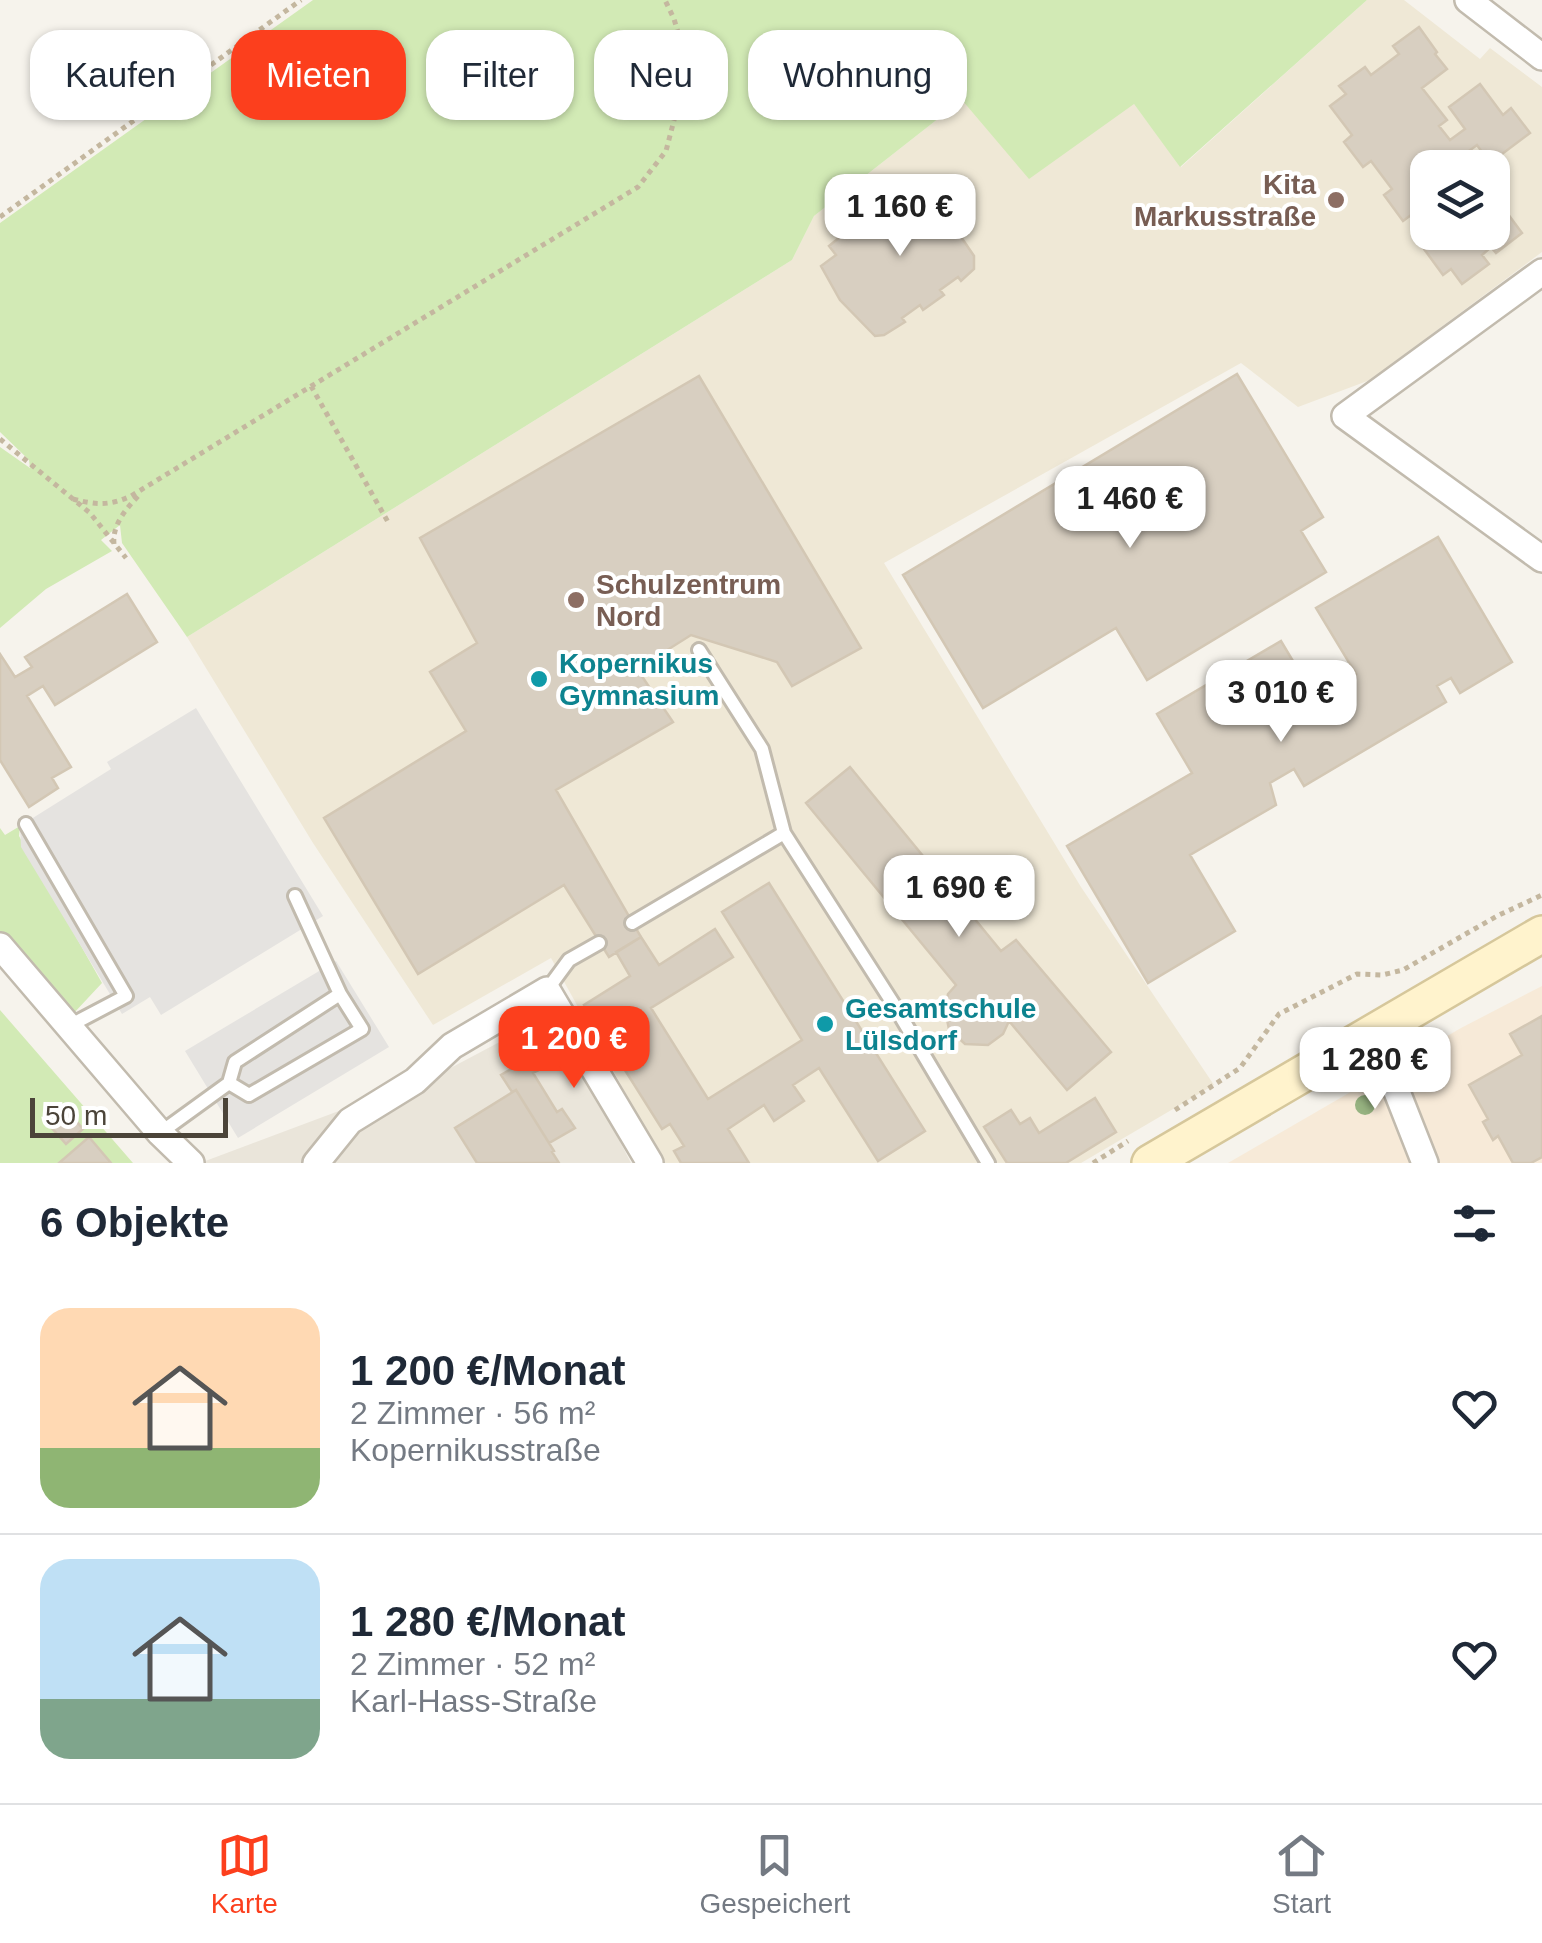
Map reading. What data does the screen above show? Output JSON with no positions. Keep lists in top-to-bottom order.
{
  "places": [
    "Kita Markusstraße",
    "Schulzentrum Nord",
    "Kopernikus Gymnasium",
    "Gesamtschule Lülsdorf"
  ],
  "scale_bar": "50 m",
  "page": {
    "chip": [
      "Kaufen",
      "Mieten",
      "Filter",
      "Neu",
      "Wohnung"
    ],
    "price": [
      "1 160 €",
      "1 460 €",
      "3 010 €",
      "1 690 €",
      "1 200 €",
      "1 280 €"
    ],
    "scale": "50 m",
    "heading": "6 Objekte",
    "list": [
      {
        "name": "1 200 €/Monat",
        "note": "2 Zimmer · 56 m² · Kopernikusstraße"
      },
      {
        "name": "1 280 €/Monat",
        "note": "2 Zimmer · 52 m² · Karl-Hass-Straße"
      }
    ],
    "tabs": ["Karte", "Gespeichert", "Start"]
  }
}
